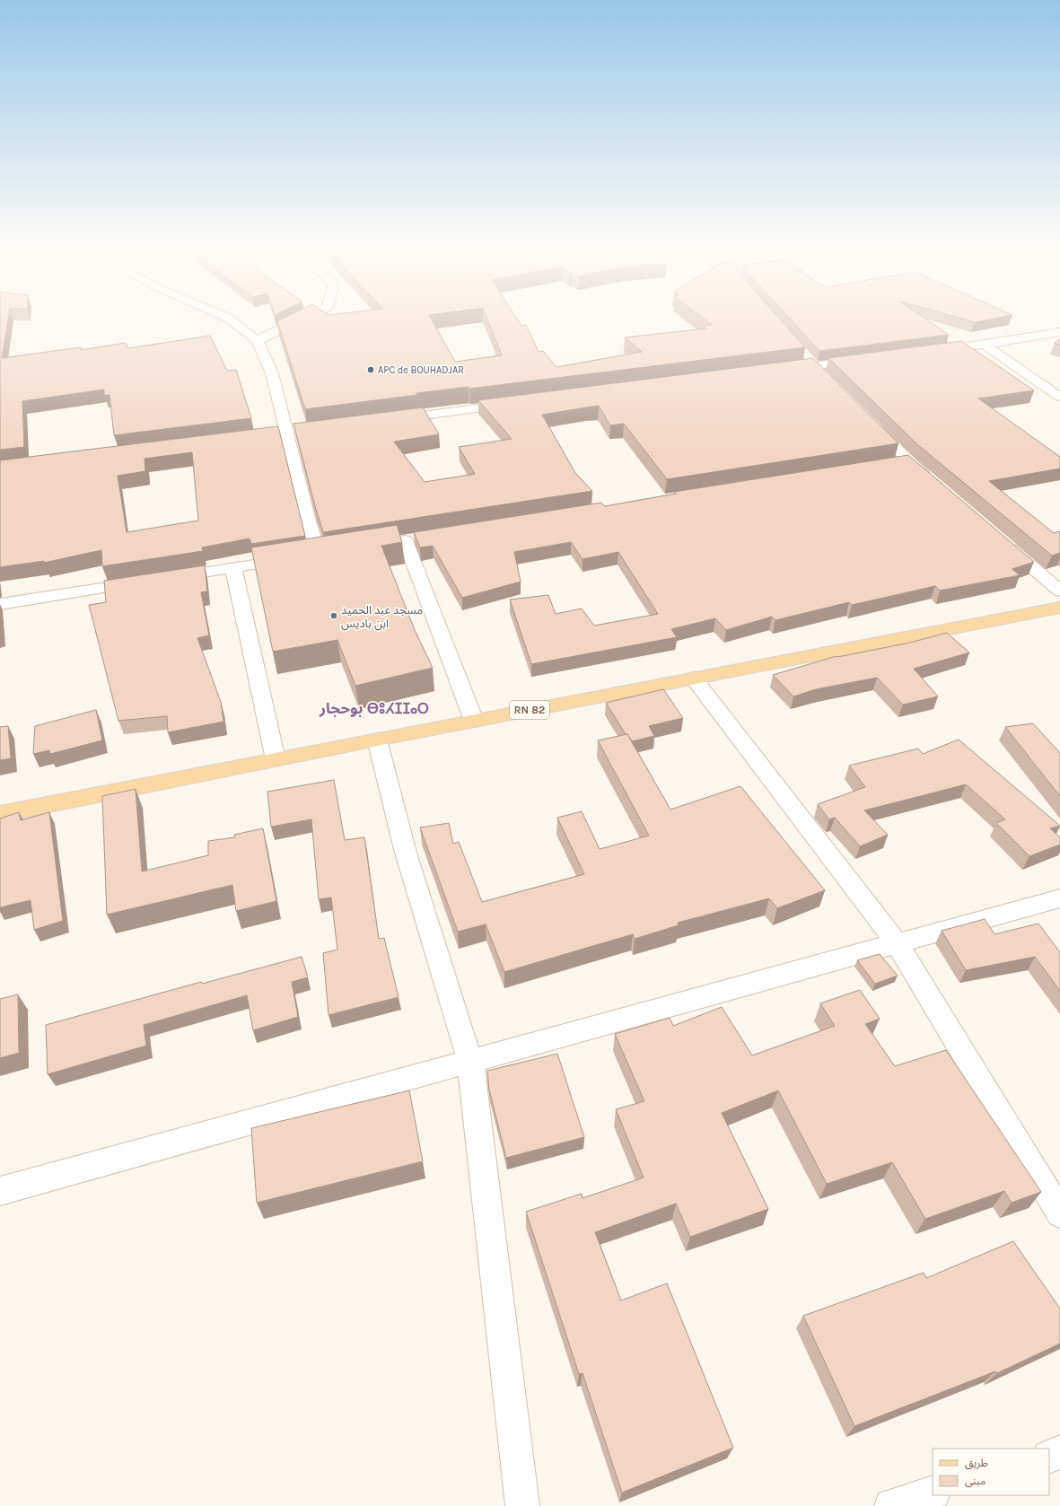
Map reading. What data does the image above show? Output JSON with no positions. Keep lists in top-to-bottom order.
{
  "streets": {
    "main road": ["RN 82"]
  },
  "districts": ["بوحجار ⴱⵓⵃⵊⵊⴰⵔ"],
  "places": ["APC de BOUHADJAR", "مسجد عبد الحميد ابن باديس"],
  "legend": ["طريق", "مبنى"]
}
